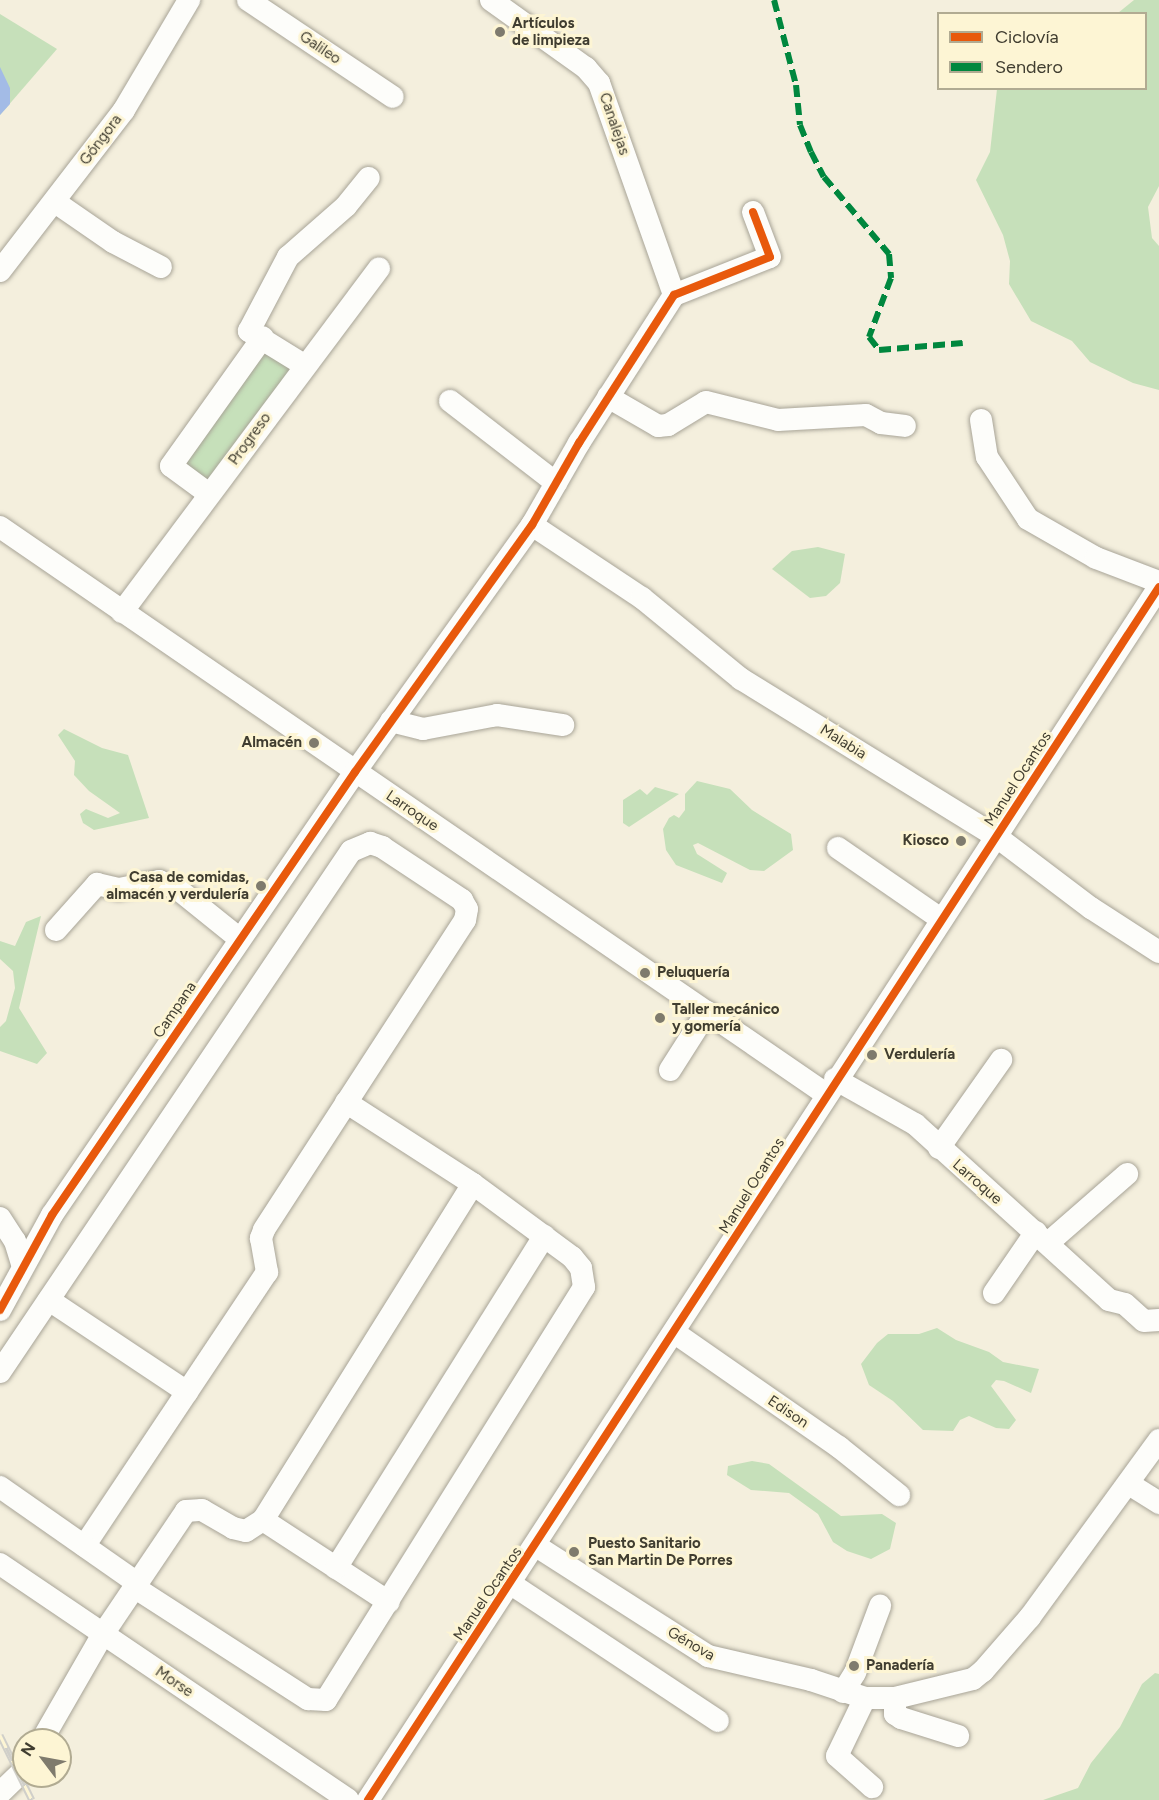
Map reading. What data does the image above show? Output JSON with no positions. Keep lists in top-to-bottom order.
{
  "streets": {
    "street": [
      "Galileo",
      "Canalejas",
      "Góngora",
      "Progreso",
      "Malabia",
      "Manuel Ocantos",
      "Larroque",
      "Campana",
      "Edison",
      "Génova",
      "Morse"
    ]
  },
  "crossings": [
    ["Canalejas", "Campana"],
    ["Progreso", "Larroque"],
    ["Malabia", "Manuel Ocantos"],
    ["Malabia", "Campana"],
    ["Manuel Ocantos", "Larroque"],
    ["Manuel Ocantos", "Edison"],
    ["Manuel Ocantos", "Génova"],
    ["Larroque", "Campana"]
  ],
  "places": [
    "Artículos de limpieza",
    "Almacén",
    "Kiosco",
    "Casa de comidas, almacén y verdulería",
    "Peluquería",
    "Taller mecánico y gomería",
    "Verdulería",
    "Puesto Sanitario San Martin De Porres",
    "Panadería"
  ],
  "legend": ["Ciclovía", "Sendero"],
  "north": "top left"
}
